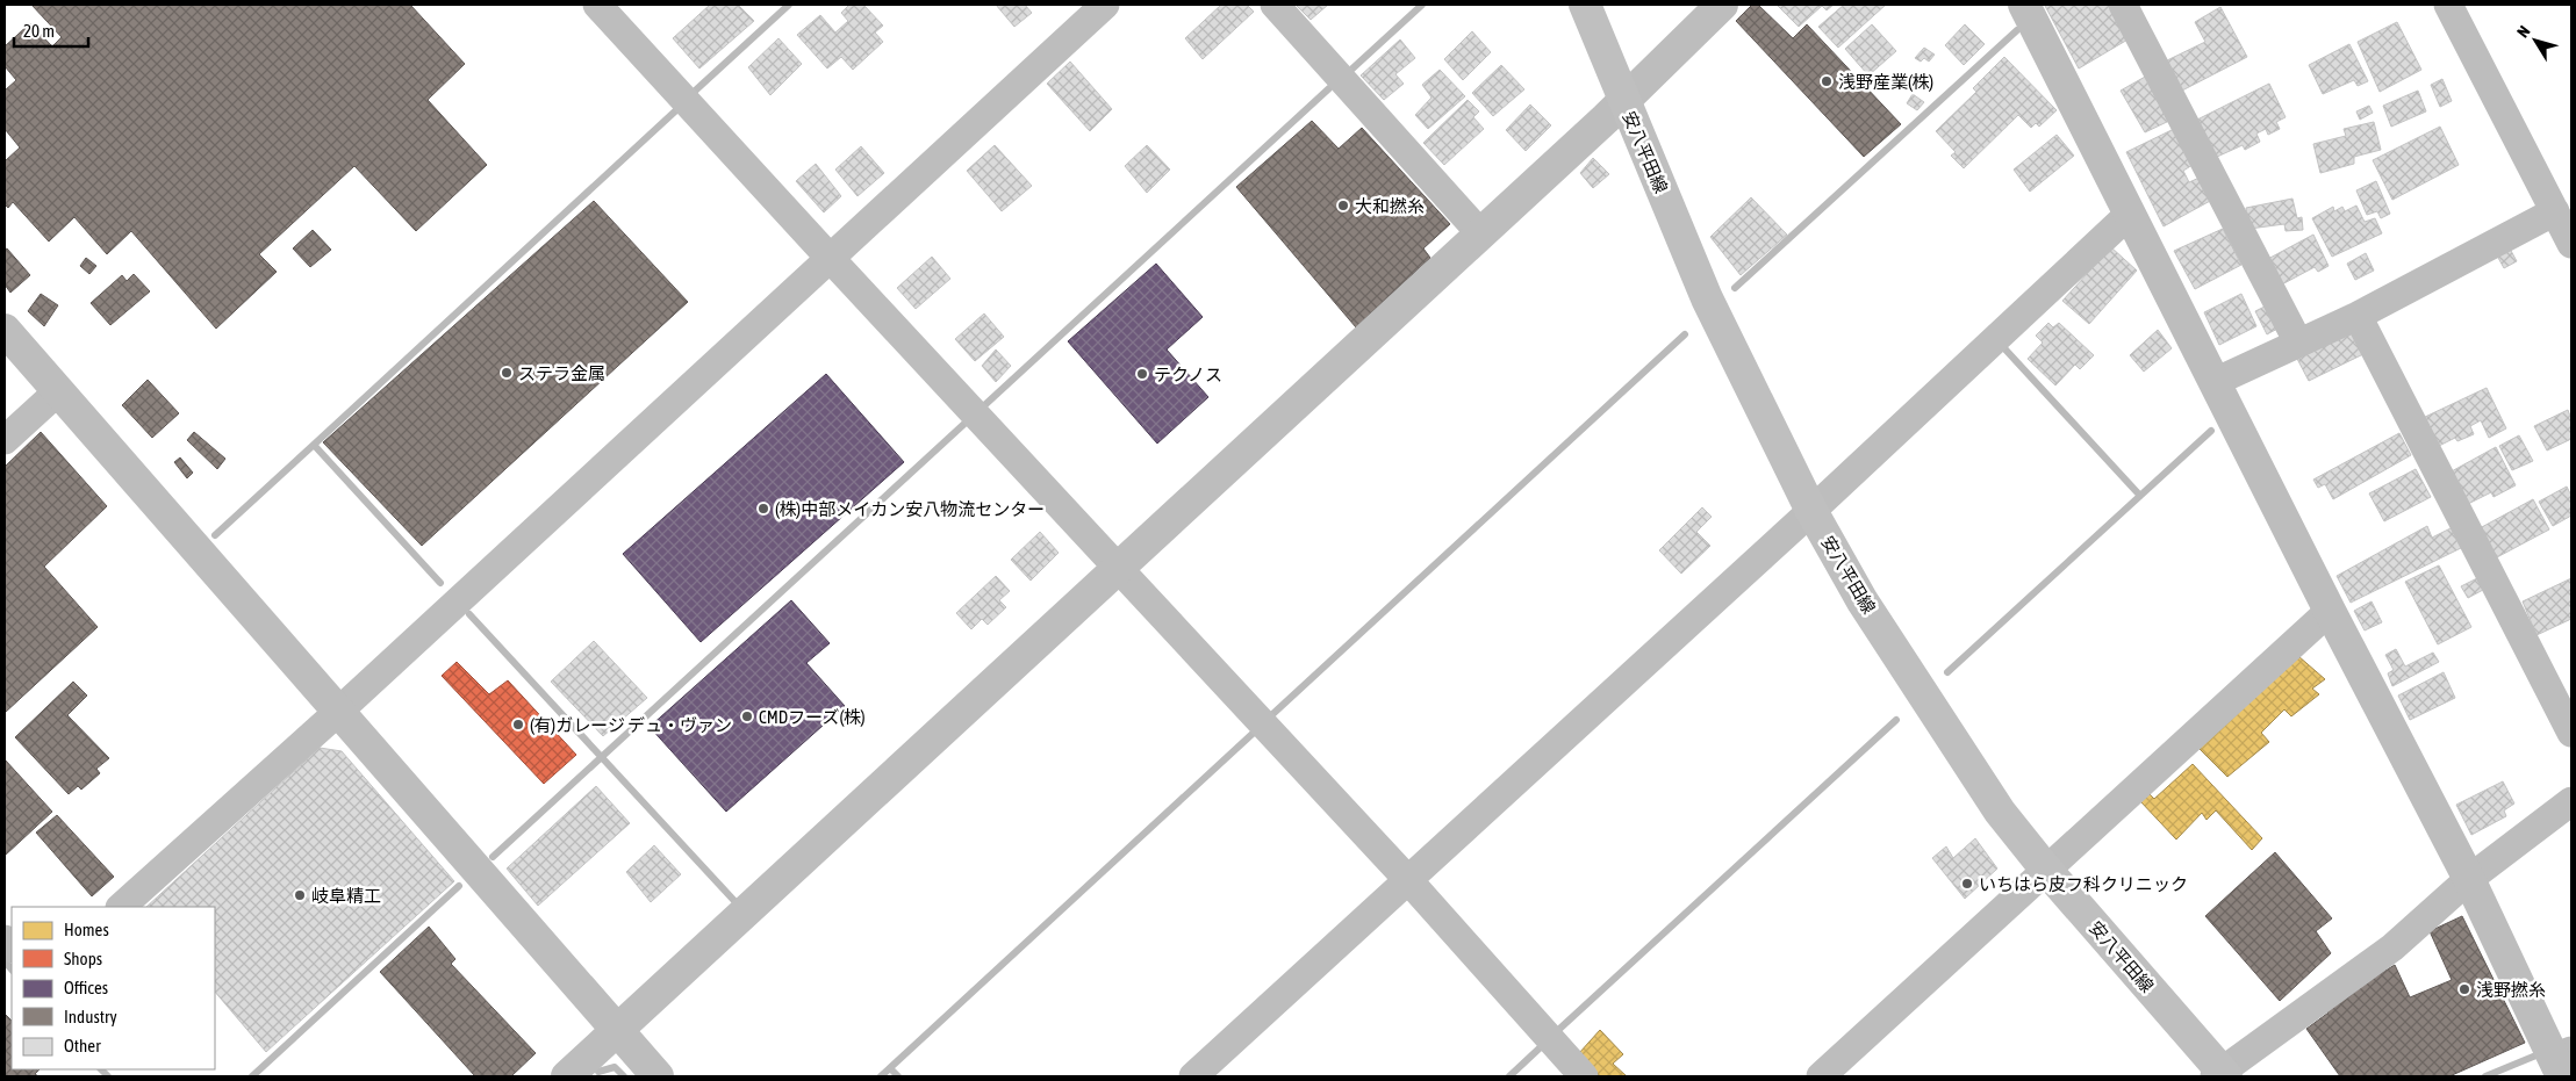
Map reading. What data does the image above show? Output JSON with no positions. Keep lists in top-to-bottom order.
{
  "streets": {
    "main road": ["安八平田線"]
  },
  "places": [
    "浅野産業(株)",
    "大和撚糸",
    "ステラ金属",
    "テクノス",
    "(株)中部メイカン安八物流センター",
    "CMDフーズ(株)",
    "(有)ガレージ デュ・ヴァン",
    "いちはら皮フ科クリニック",
    "岐阜精工",
    "浅野撚糸"
  ],
  "legend": [
    "Homes",
    "Shops",
    "Offices",
    "Industry",
    "Other"
  ],
  "scale_bar": "20 m",
  "north": "top left"
}
